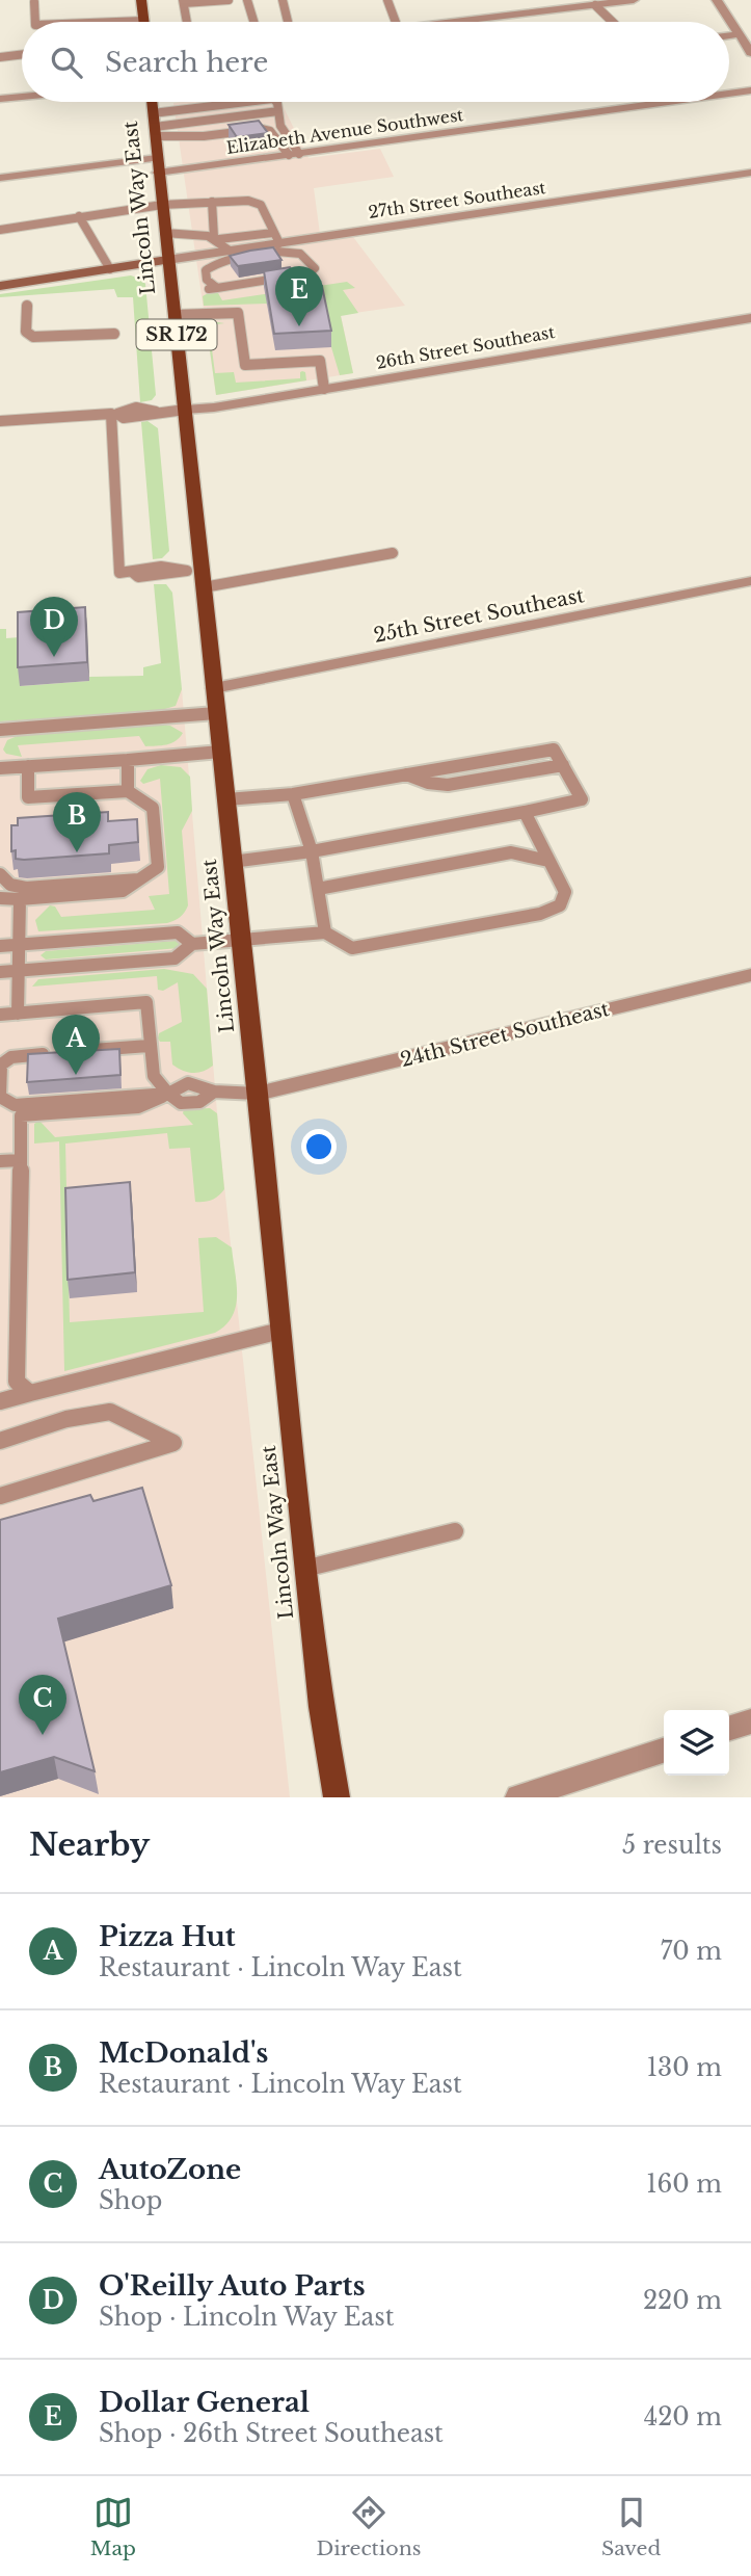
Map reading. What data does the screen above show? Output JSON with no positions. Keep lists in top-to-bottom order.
{
  "streets": {
    "main road": ["Lincoln Way East", "SR 172"],
    "street": [
      "Elizabeth Avenue Southwest",
      "27th Street Southeast",
      "26th Street Southeast",
      "25th Street Southeast",
      "24th Street Southeast"
    ]
  },
  "crossings": [
    ["Elizabeth Avenue Southwest", "Lincoln Way East"],
    ["27th Street Southeast", "Lincoln Way East"],
    ["Lincoln Way East", "26th Street Southeast"],
    ["Lincoln Way East", "25th Street Southeast"],
    ["Lincoln Way East", "24th Street Southeast"]
  ],
  "page": {
    "search": "Search here",
    "pins": [
      "E",
      "D",
      "B",
      "A",
      "C"
    ],
    "heading": ["Nearby", "5 results"],
    "list": [
      {
        "mark": "A",
        "name": "Pizza Hut",
        "note": "Restaurant · Lincoln Way East",
        "value": "70 m"
      },
      {
        "mark": "B",
        "name": "McDonald's",
        "note": "Restaurant · Lincoln Way East",
        "value": "130 m"
      },
      {
        "mark": "C",
        "name": "AutoZone",
        "note": "Shop",
        "value": "160 m"
      },
      {
        "mark": "D",
        "name": "O'Reilly Auto Parts",
        "note": "Shop · Lincoln Way East",
        "value": "220 m"
      },
      {
        "mark": "E",
        "name": "Dollar General",
        "note": "Shop · 26th Street Southeast",
        "value": "420 m"
      }
    ],
    "nav": ["Map", "Directions", "Saved"]
  }
}
